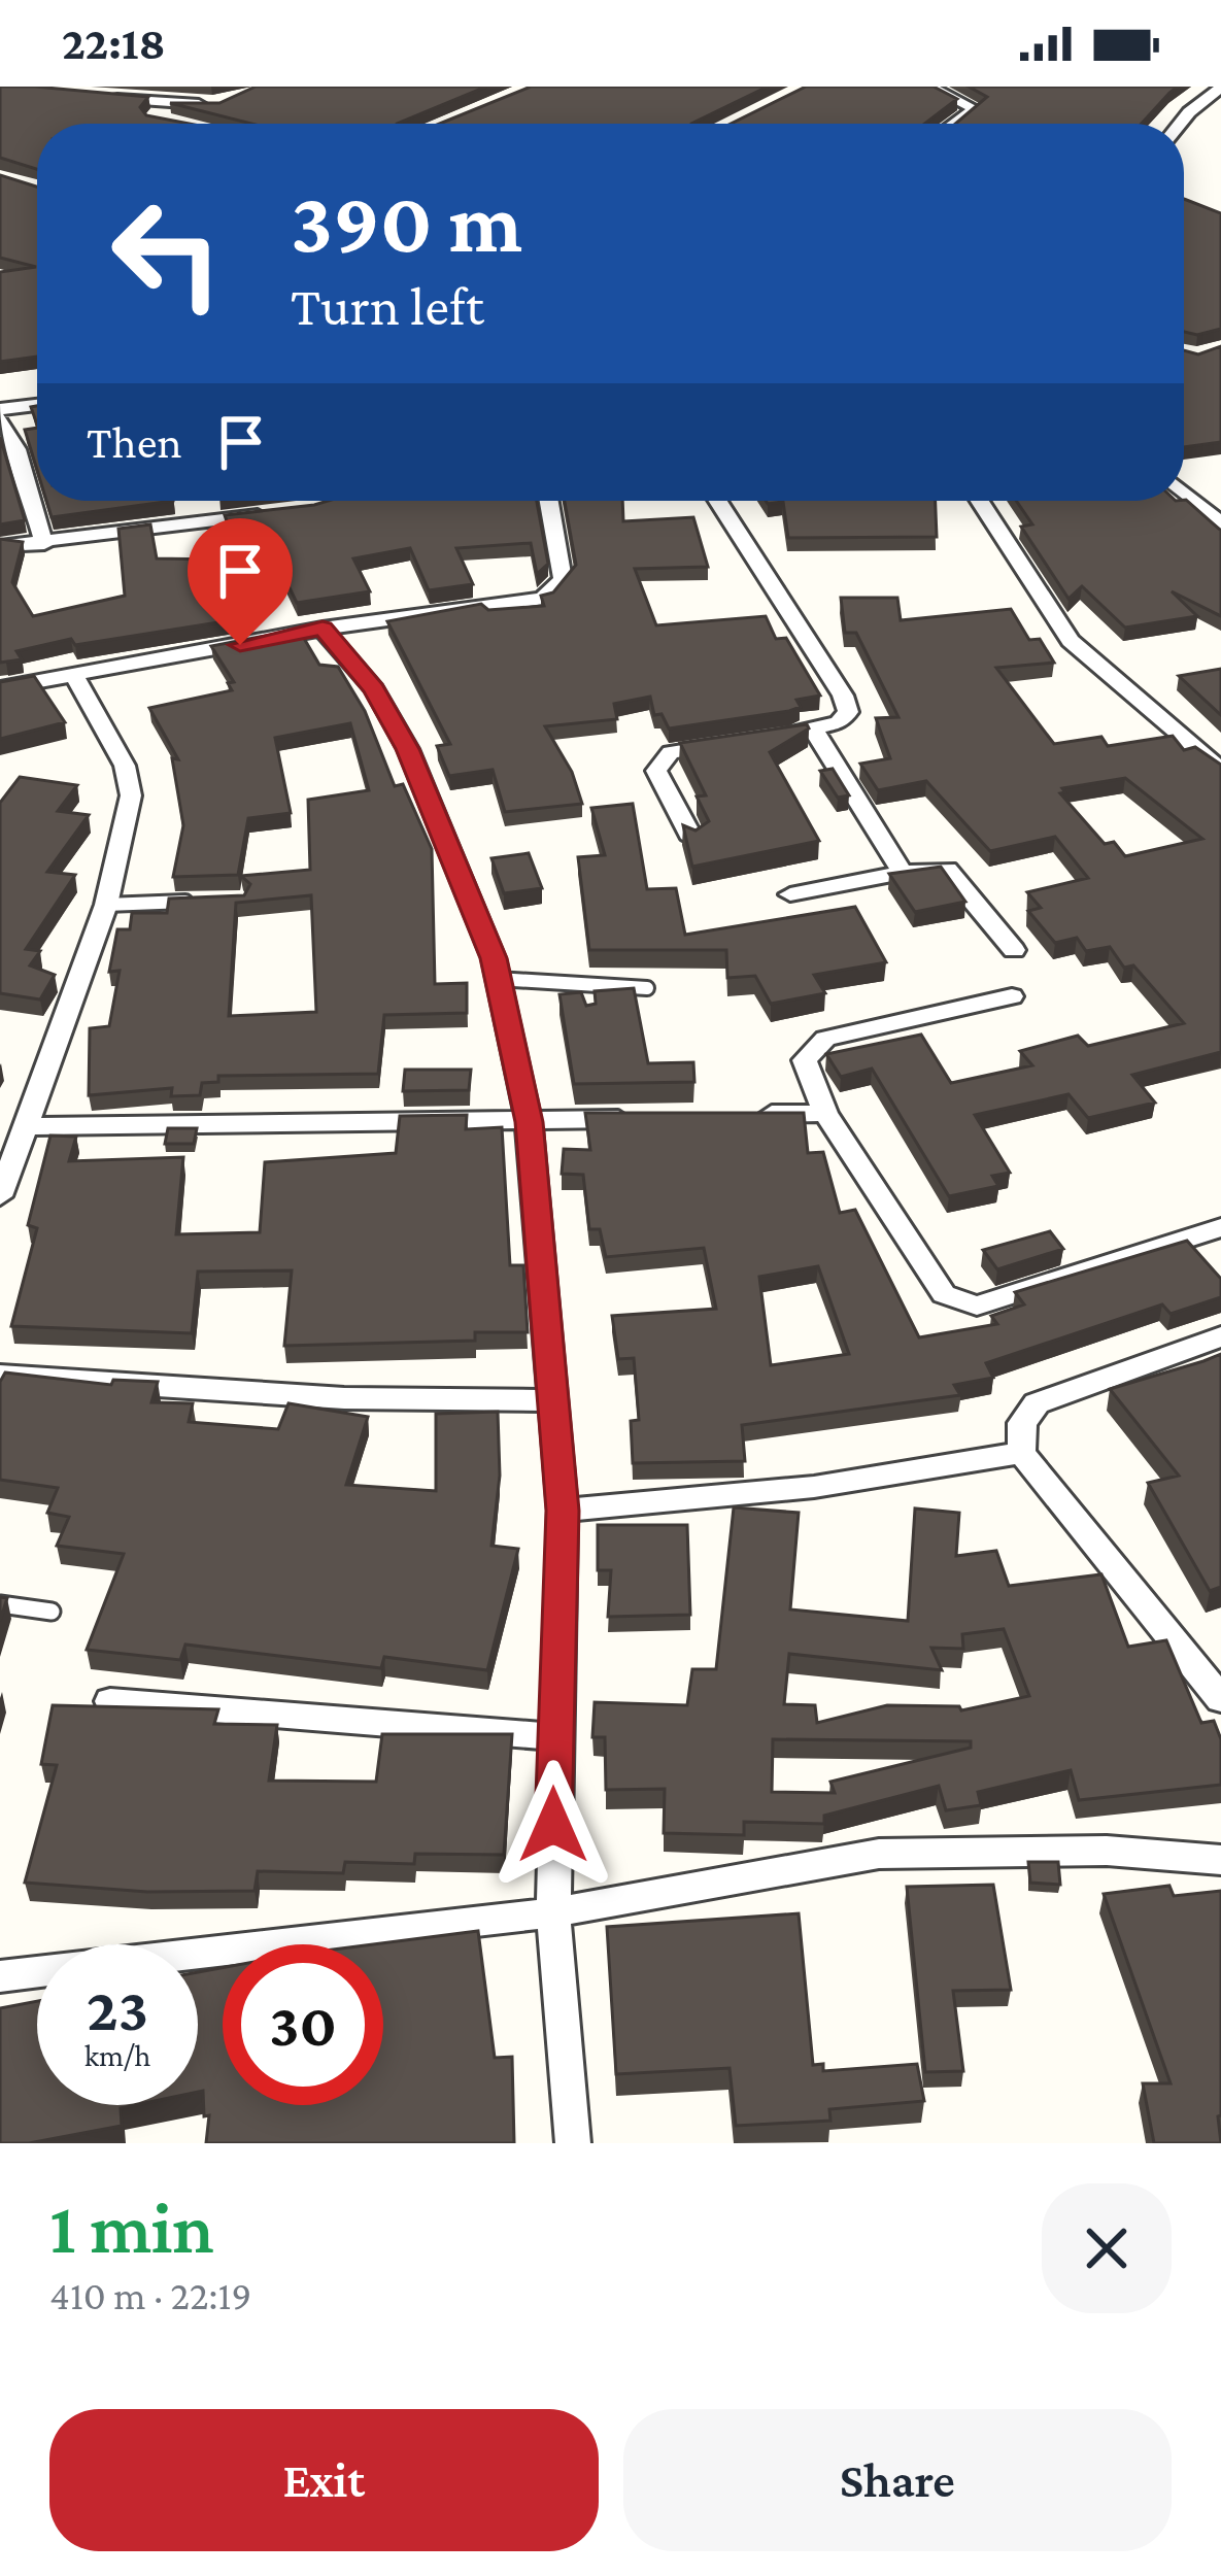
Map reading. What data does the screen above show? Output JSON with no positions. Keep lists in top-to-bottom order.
{
  "page": {
    "status": "22:18",
    "turn": ["390 m", "Turn left"],
    "then": "Then",
    "speed": "23 km/h",
    "limit": "30",
    "heading": ["1 min", "410 m · 22:19"],
    "buttons": ["Exit", "Share"]
  }
}
